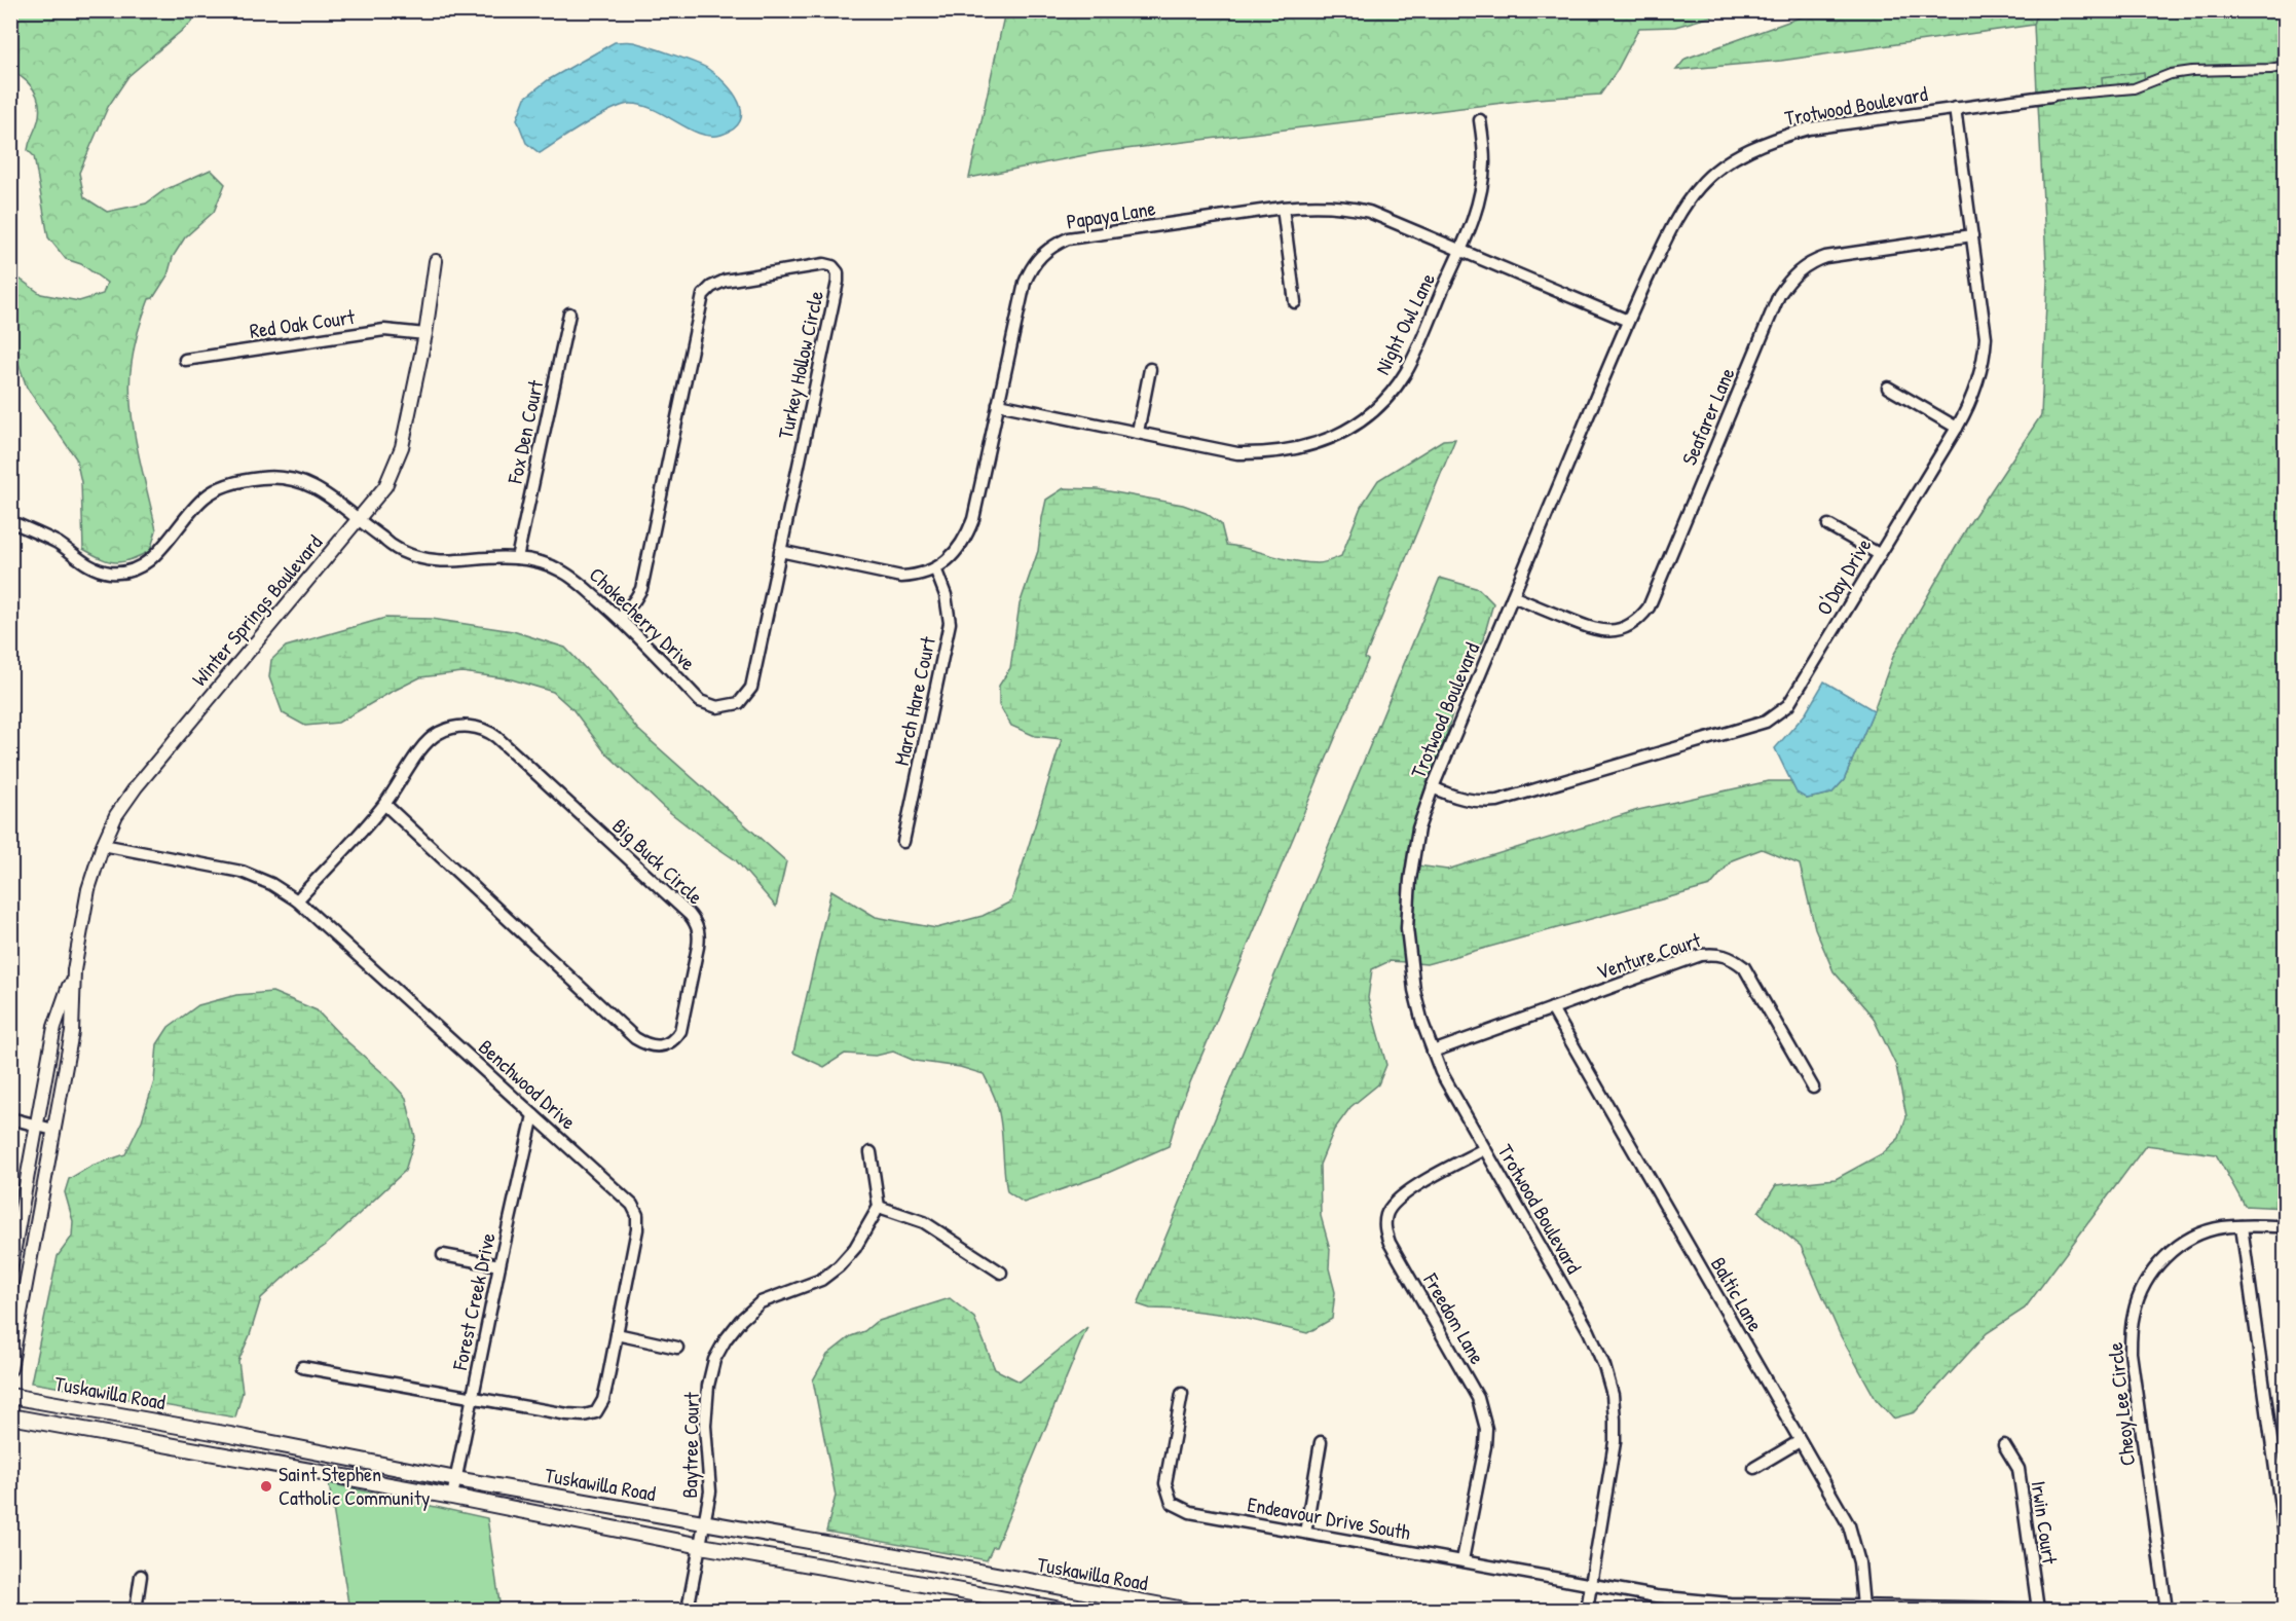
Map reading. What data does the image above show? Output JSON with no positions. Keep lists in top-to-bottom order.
{
  "streets": {
    "main road": ["Tuskawilla Road"],
    "street": [
      "Trotwood Boulevard",
      "Papaya Lane",
      "Red Oak Court",
      "Night Owl Lane",
      "Turkey Hollow Circle",
      "Seafarer Lane",
      "Fox Den Court",
      "O'Day Drive",
      "Winter Springs Boulevard",
      "Chokecherry Drive",
      "March Hare Court",
      "Big Buck Circle",
      "Venture Court",
      "Benchwood Drive",
      "Baltic Lane",
      "Forest Creek Drive",
      "Freedom Lane",
      "Cheoy Lee Circle",
      "Baytree Court",
      "Endeavour Drive South",
      "Irwin Court"
    ]
  },
  "crossings": [
    ["Trotwood Boulevard", "Papaya Lane"],
    ["Trotwood Boulevard", "Seafarer Lane"],
    ["Trotwood Boulevard", "O'Day Drive"],
    ["Trotwood Boulevard", "Venture Court"],
    ["Trotwood Boulevard", "Freedom Lane"],
    ["Trotwood Boulevard", "Endeavour Drive South"],
    ["Papaya Lane", "Night Owl Lane"],
    ["Papaya Lane", "Turkey Hollow Circle"],
    ["Papaya Lane", "March Hare Court"],
    ["Red Oak Court", "Winter Springs Boulevard"],
    ["Turkey Hollow Circle", "Chokecherry Drive"],
    ["Seafarer Lane", "O'Day Drive"],
    ["Fox Den Court", "Chokecherry Drive"],
    ["Winter Springs Boulevard", "Chokecherry Drive"],
    ["Winter Springs Boulevard", "Benchwood Drive"],
    ["Big Buck Circle", "Benchwood Drive"],
    ["Venture Court", "Baltic Lane"],
    ["Benchwood Drive", "Forest Creek Drive"],
    ["Baltic Lane", "Endeavour Drive South"],
    ["Forest Creek Drive", "Tuskawilla Road"],
    ["Freedom Lane", "Endeavour Drive South"],
    ["Tuskawilla Road", "Baytree Court"],
    ["Endeavour Drive South", "Irwin Court"]
  ],
  "places": ["Saint Stephen Catholic Community"]
}
